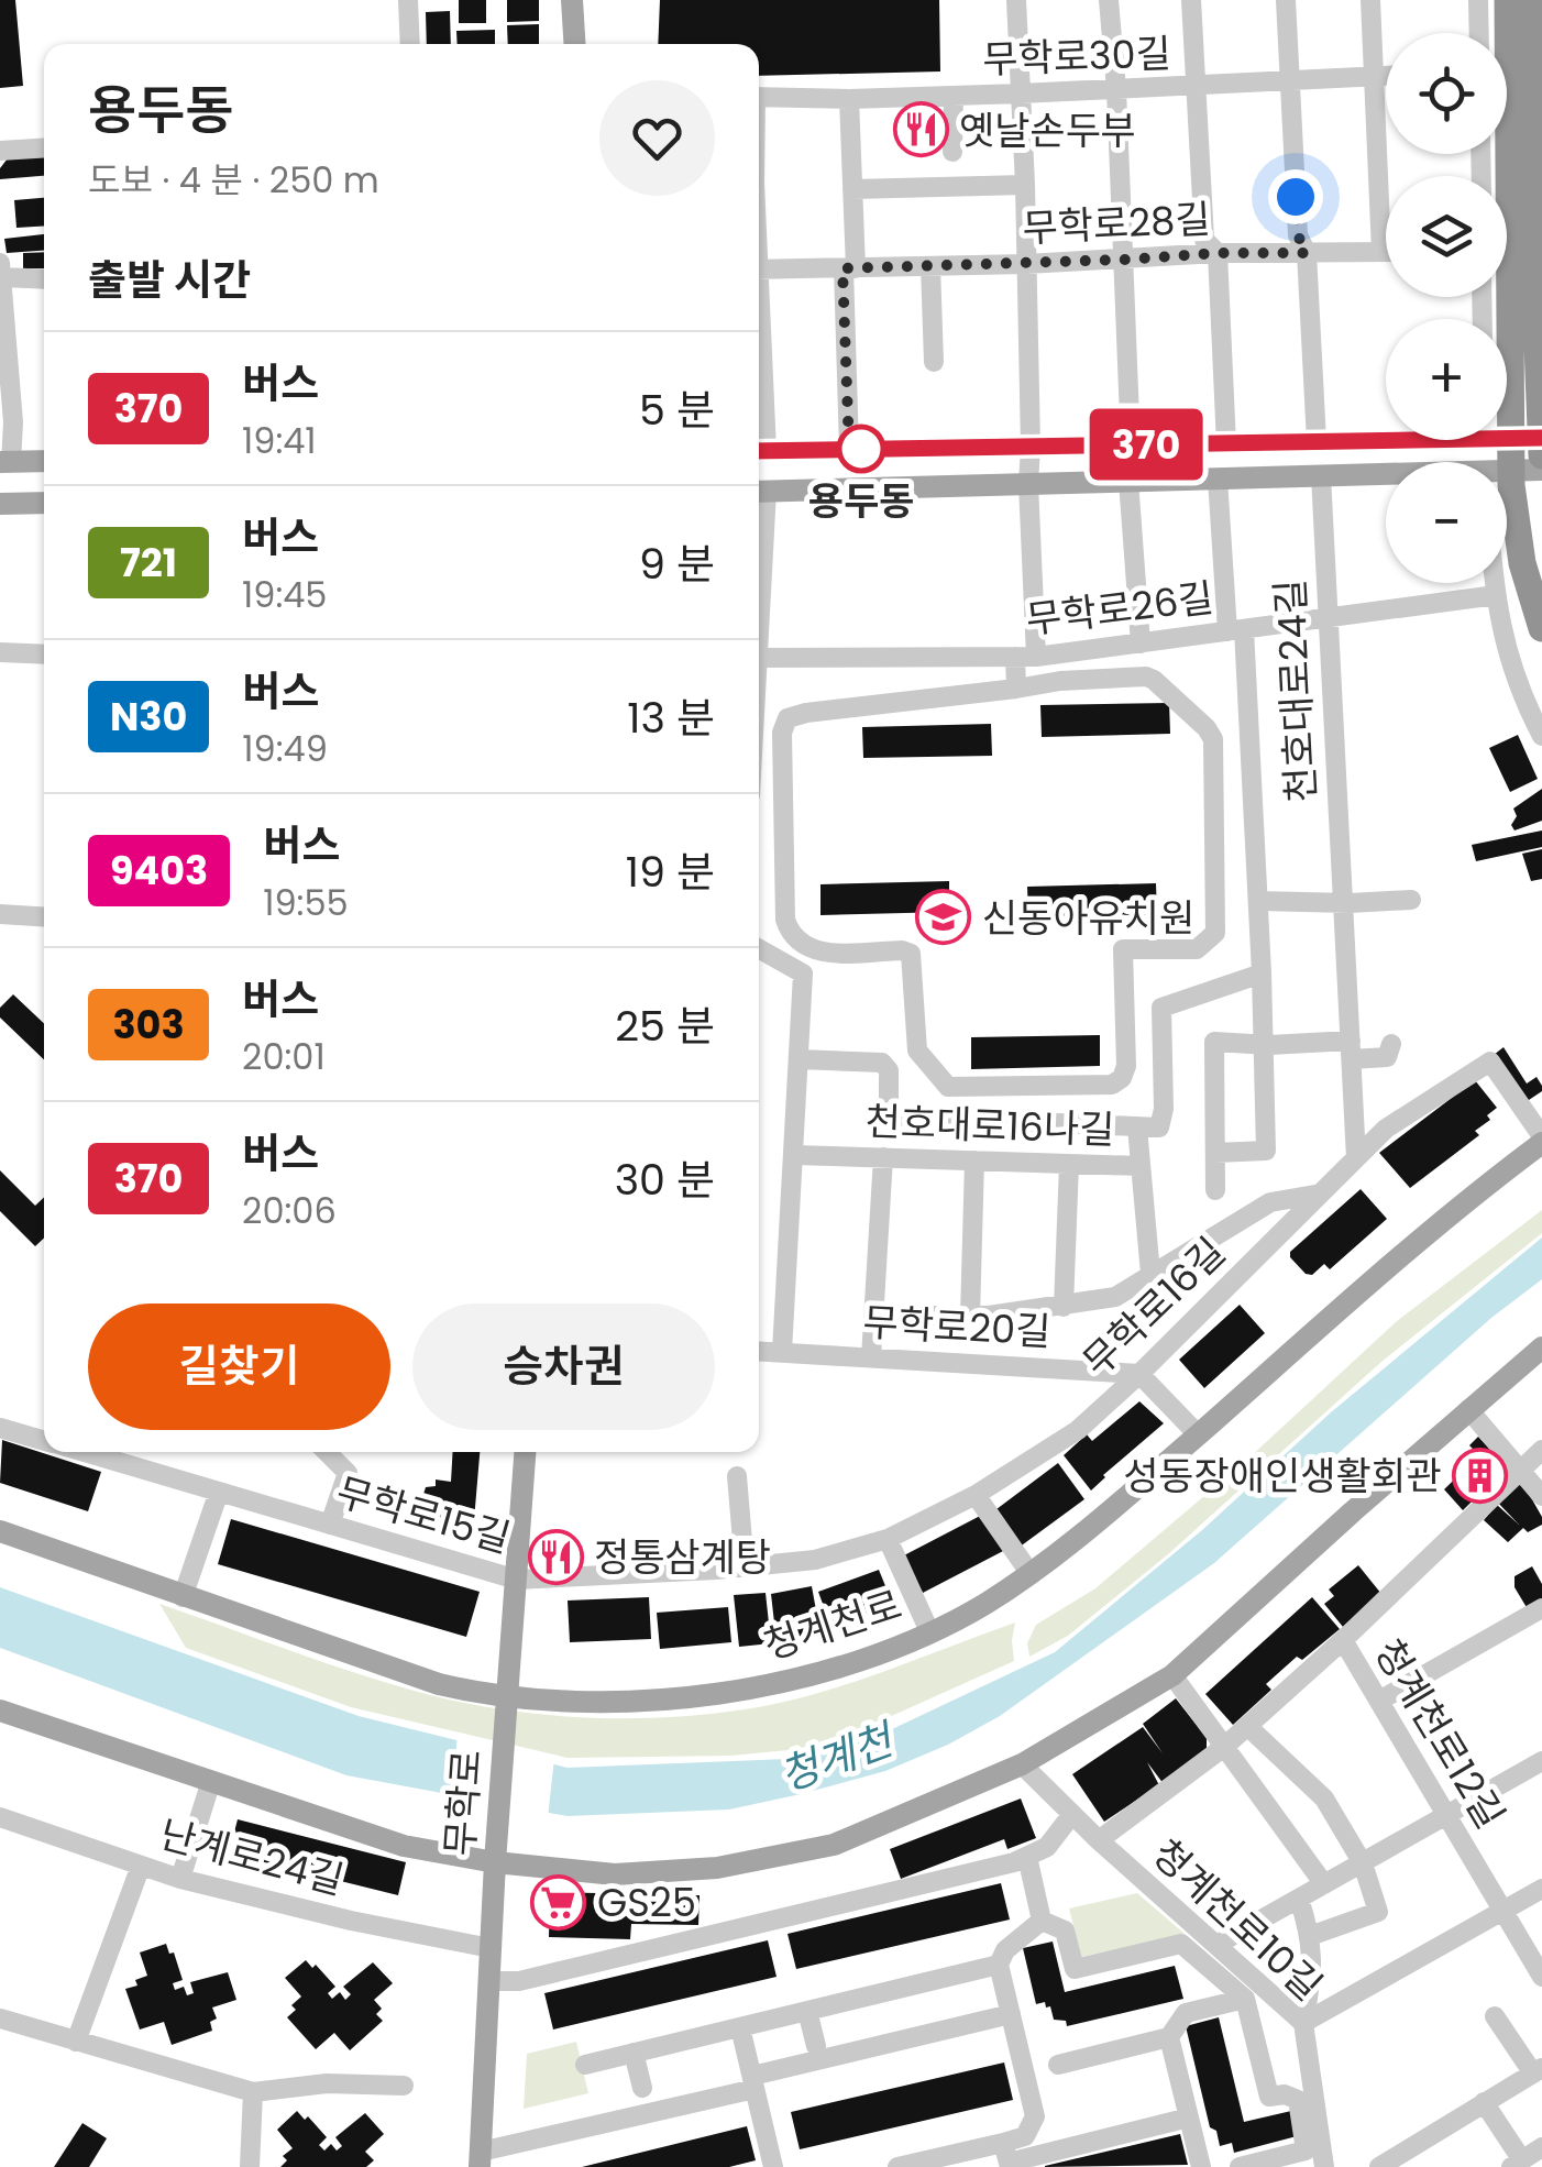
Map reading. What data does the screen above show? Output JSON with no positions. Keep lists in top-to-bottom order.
{
  "streets": {
    "main road": ["청계천로", "무학로"],
    "street": [
      "무학로30길",
      "무학로28길",
      "무학로26길",
      "천호대로24길",
      "천호대로16나길",
      "무학로16길",
      "무학로20길",
      "무학로15길",
      "청계천로12길",
      "난계로24길",
      "청계천로10길"
    ]
  },
  "crossings": [
    ["무학로26길", "천호대로24길"],
    ["천호대로24길", "무학로16길"],
    ["무학로16길", "무학로20길"],
    ["무학로16길", "무학로15길"],
    ["무학로16길", "청계천로"],
    ["무학로16길", "무학로"],
    ["무학로15길", "무학로"],
    ["청계천로", "무학로"],
    ["무학로", "난계로24길"]
  ],
  "water": ["청계천"],
  "places": {
    "restaurant": ["옛날손두부", "정통삼계탕"],
    "other": ["용두동"],
    "school or university": ["신동아유치원"],
    "building": ["성동장애인생활회관"],
    "supermarket": ["GS25"]
  },
  "lines": ["bus line 370"],
  "page": {
    "on_map": "370",
    "map_buttons": ["+", "−"],
    "heading": [
      ["용두동", "도보 · 4 분 · 250 m"],
      "출발 시간"
    ],
    "list": [
      {
        "mark": "370",
        "name": "버스",
        "note": "19:41",
        "value": "5 분"
      },
      {
        "mark": "721",
        "name": "버스",
        "note": "19:45",
        "value": "9 분"
      },
      {
        "mark": "N30",
        "name": "버스",
        "note": "19:49",
        "value": "13 분"
      },
      {
        "mark": "9403",
        "name": "버스",
        "note": "19:55",
        "value": "19 분"
      },
      {
        "mark": "303",
        "name": "버스",
        "note": "20:01",
        "value": "25 분"
      },
      {
        "mark": "370",
        "name": "버스",
        "note": "20:06",
        "value": "30 분"
      }
    ],
    "buttons": ["길찾기", "승차권"]
  }
}
